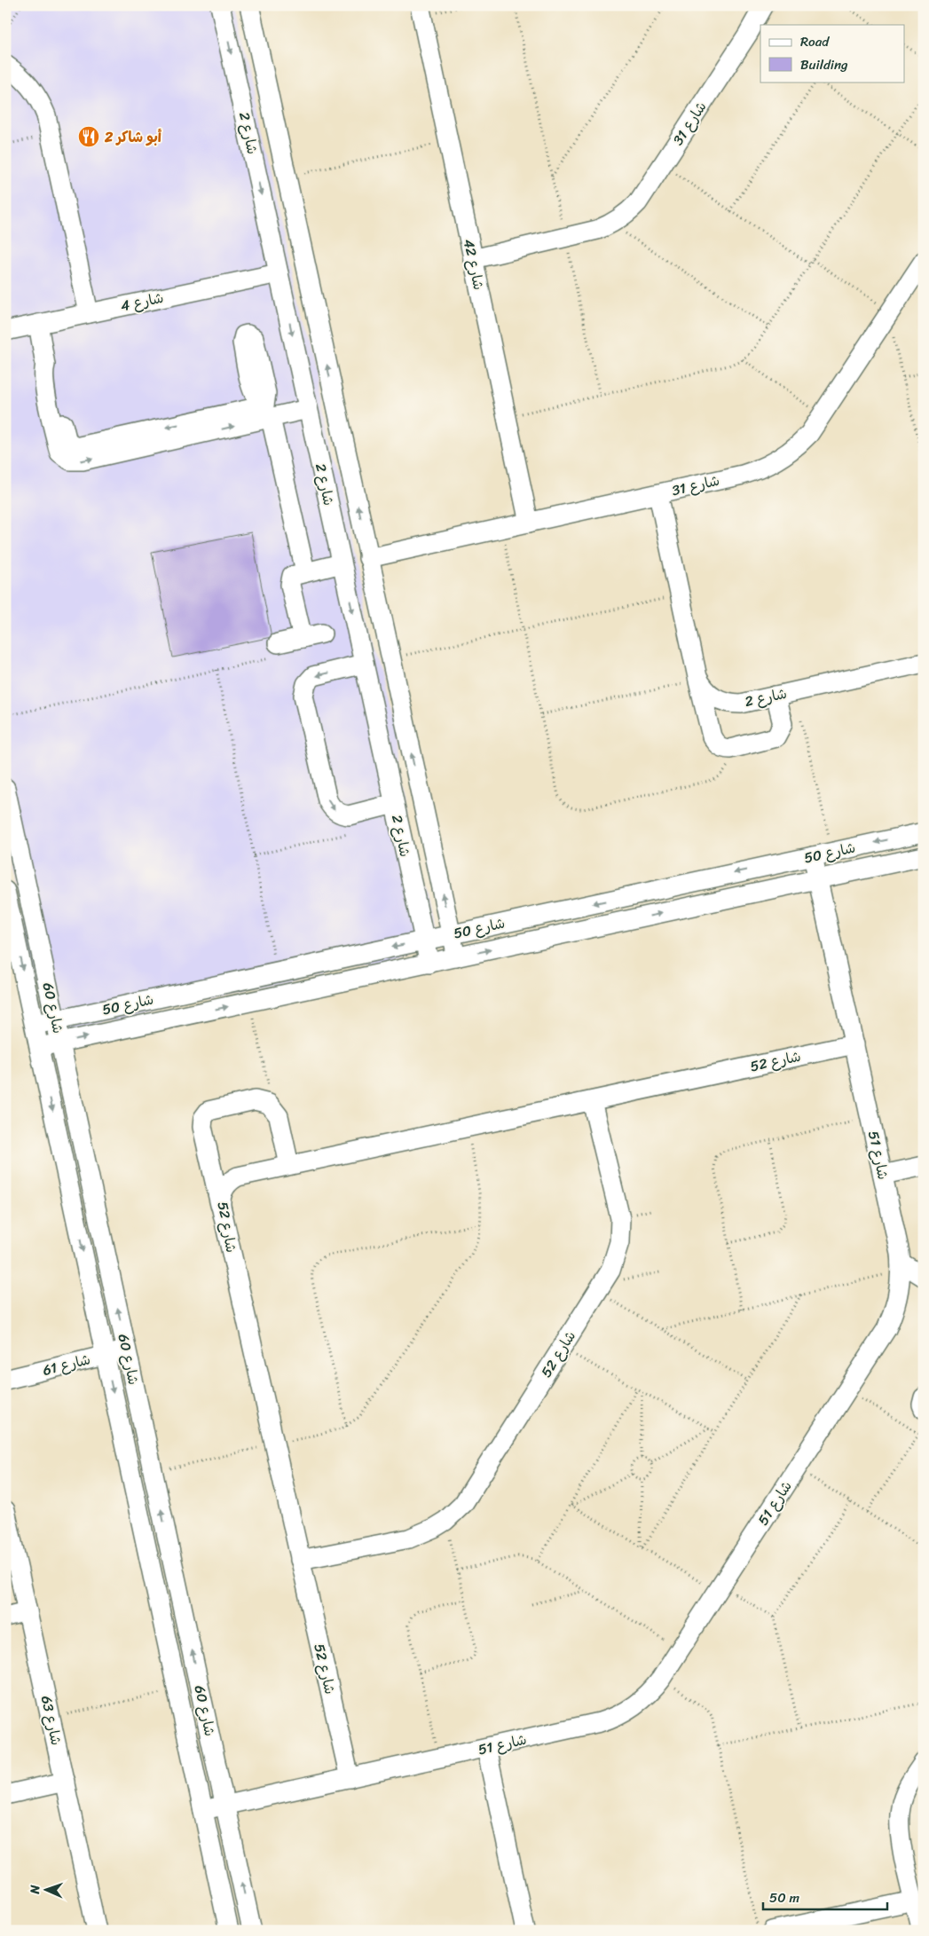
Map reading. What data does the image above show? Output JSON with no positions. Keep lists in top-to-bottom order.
{
  "streets": {
    "street": [
      "شارع 31",
      "شارع 2",
      "شارع 42",
      "شارع 4",
      "شارع 50",
      "شارع 60",
      "شارع 52",
      "شارع 51",
      "شارع 61",
      "شارع 63"
    ]
  },
  "crossings": [
    ["شارع 31", "شارع 2"],
    ["شارع 31", "شارع 42"],
    ["شارع 2", "شارع 4"],
    ["شارع 2", "شارع 50"],
    ["شارع 50", "شارع 60"],
    ["شارع 50", "شارع 51"],
    ["شارع 60", "شارع 51"],
    ["شارع 60", "شارع 61"],
    ["شارع 52", "شارع 51"]
  ],
  "places": {
    "restaurant": ["أبو شاكر 2"]
  },
  "legend": ["Road", "Building"],
  "scale_bar": "50 m",
  "north": "left"
}
